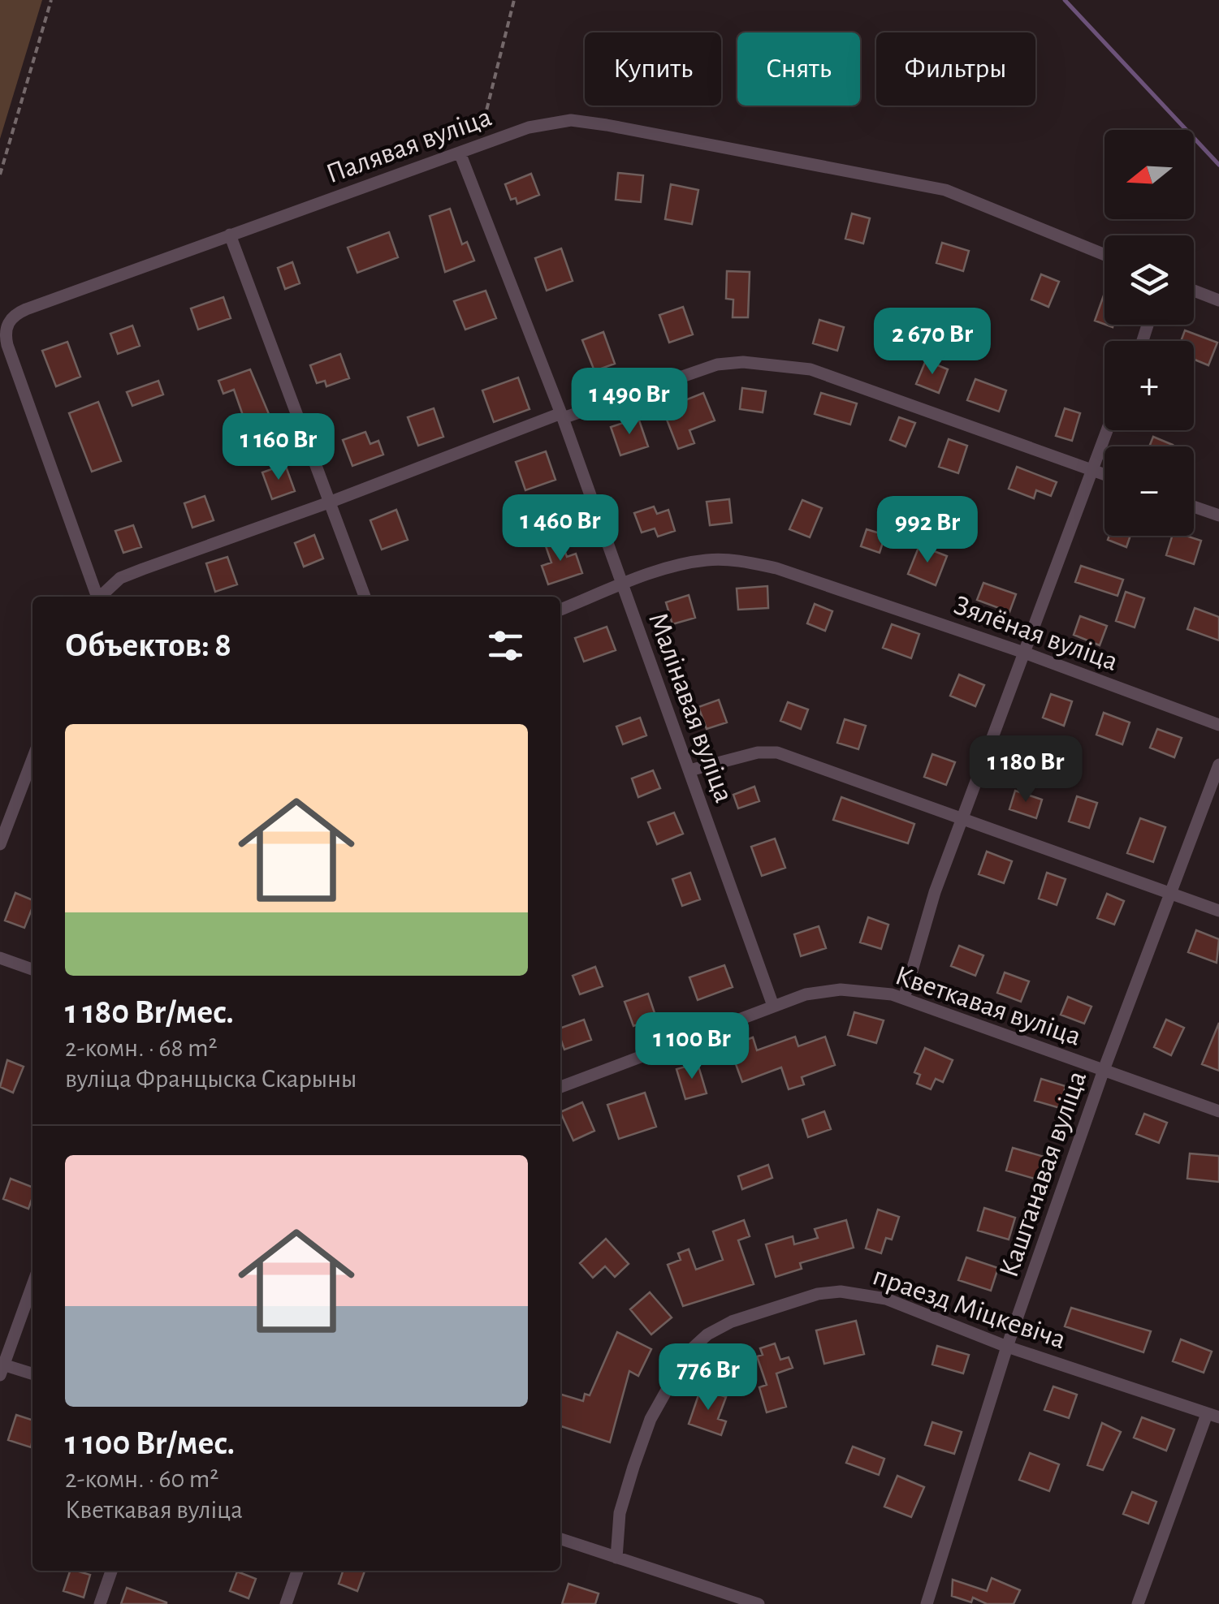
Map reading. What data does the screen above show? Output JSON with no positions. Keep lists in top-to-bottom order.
{
  "streets": {
    "street": [
      "Палявая вуліца",
      "Зялёная вуліца",
      "Малінавая вуліца",
      "Кветкавая вуліца",
      "Каштанавая вуліца",
      "праезд Міцкевіча"
    ]
  },
  "crossings": [
    ["Палявая вуліца", "Малінавая вуліца"],
    ["Зялёная вуліца", "Малінавая вуліца"],
    ["Малінавая вуліца", "Кветкавая вуліца"],
    ["Кветкавая вуліца", "Каштанавая вуліца"],
    ["Каштанавая вуліца", "праезд Міцкевіча"]
  ],
  "north": "left",
  "page": {
    "chip": ["Купить", "Снять", "Фильтры"],
    "map_buttons": ["+", "−"],
    "price": [
      "2 670 Br",
      "1 490 Br",
      "1 160 Br",
      "1 460 Br",
      "992 Br",
      "1 180 Br",
      "1 100 Br",
      "776 Br"
    ],
    "heading": "Объектов: 8",
    "list": [
      {
        "name": "1 180 Br/мес.",
        "note": "2-комн. · 68 m² · вуліца Францыска Скарыны"
      },
      {
        "name": "1 100 Br/мес.",
        "note": "2-комн. · 60 m² · Кветкавая вуліца"
      }
    ]
  }
}
